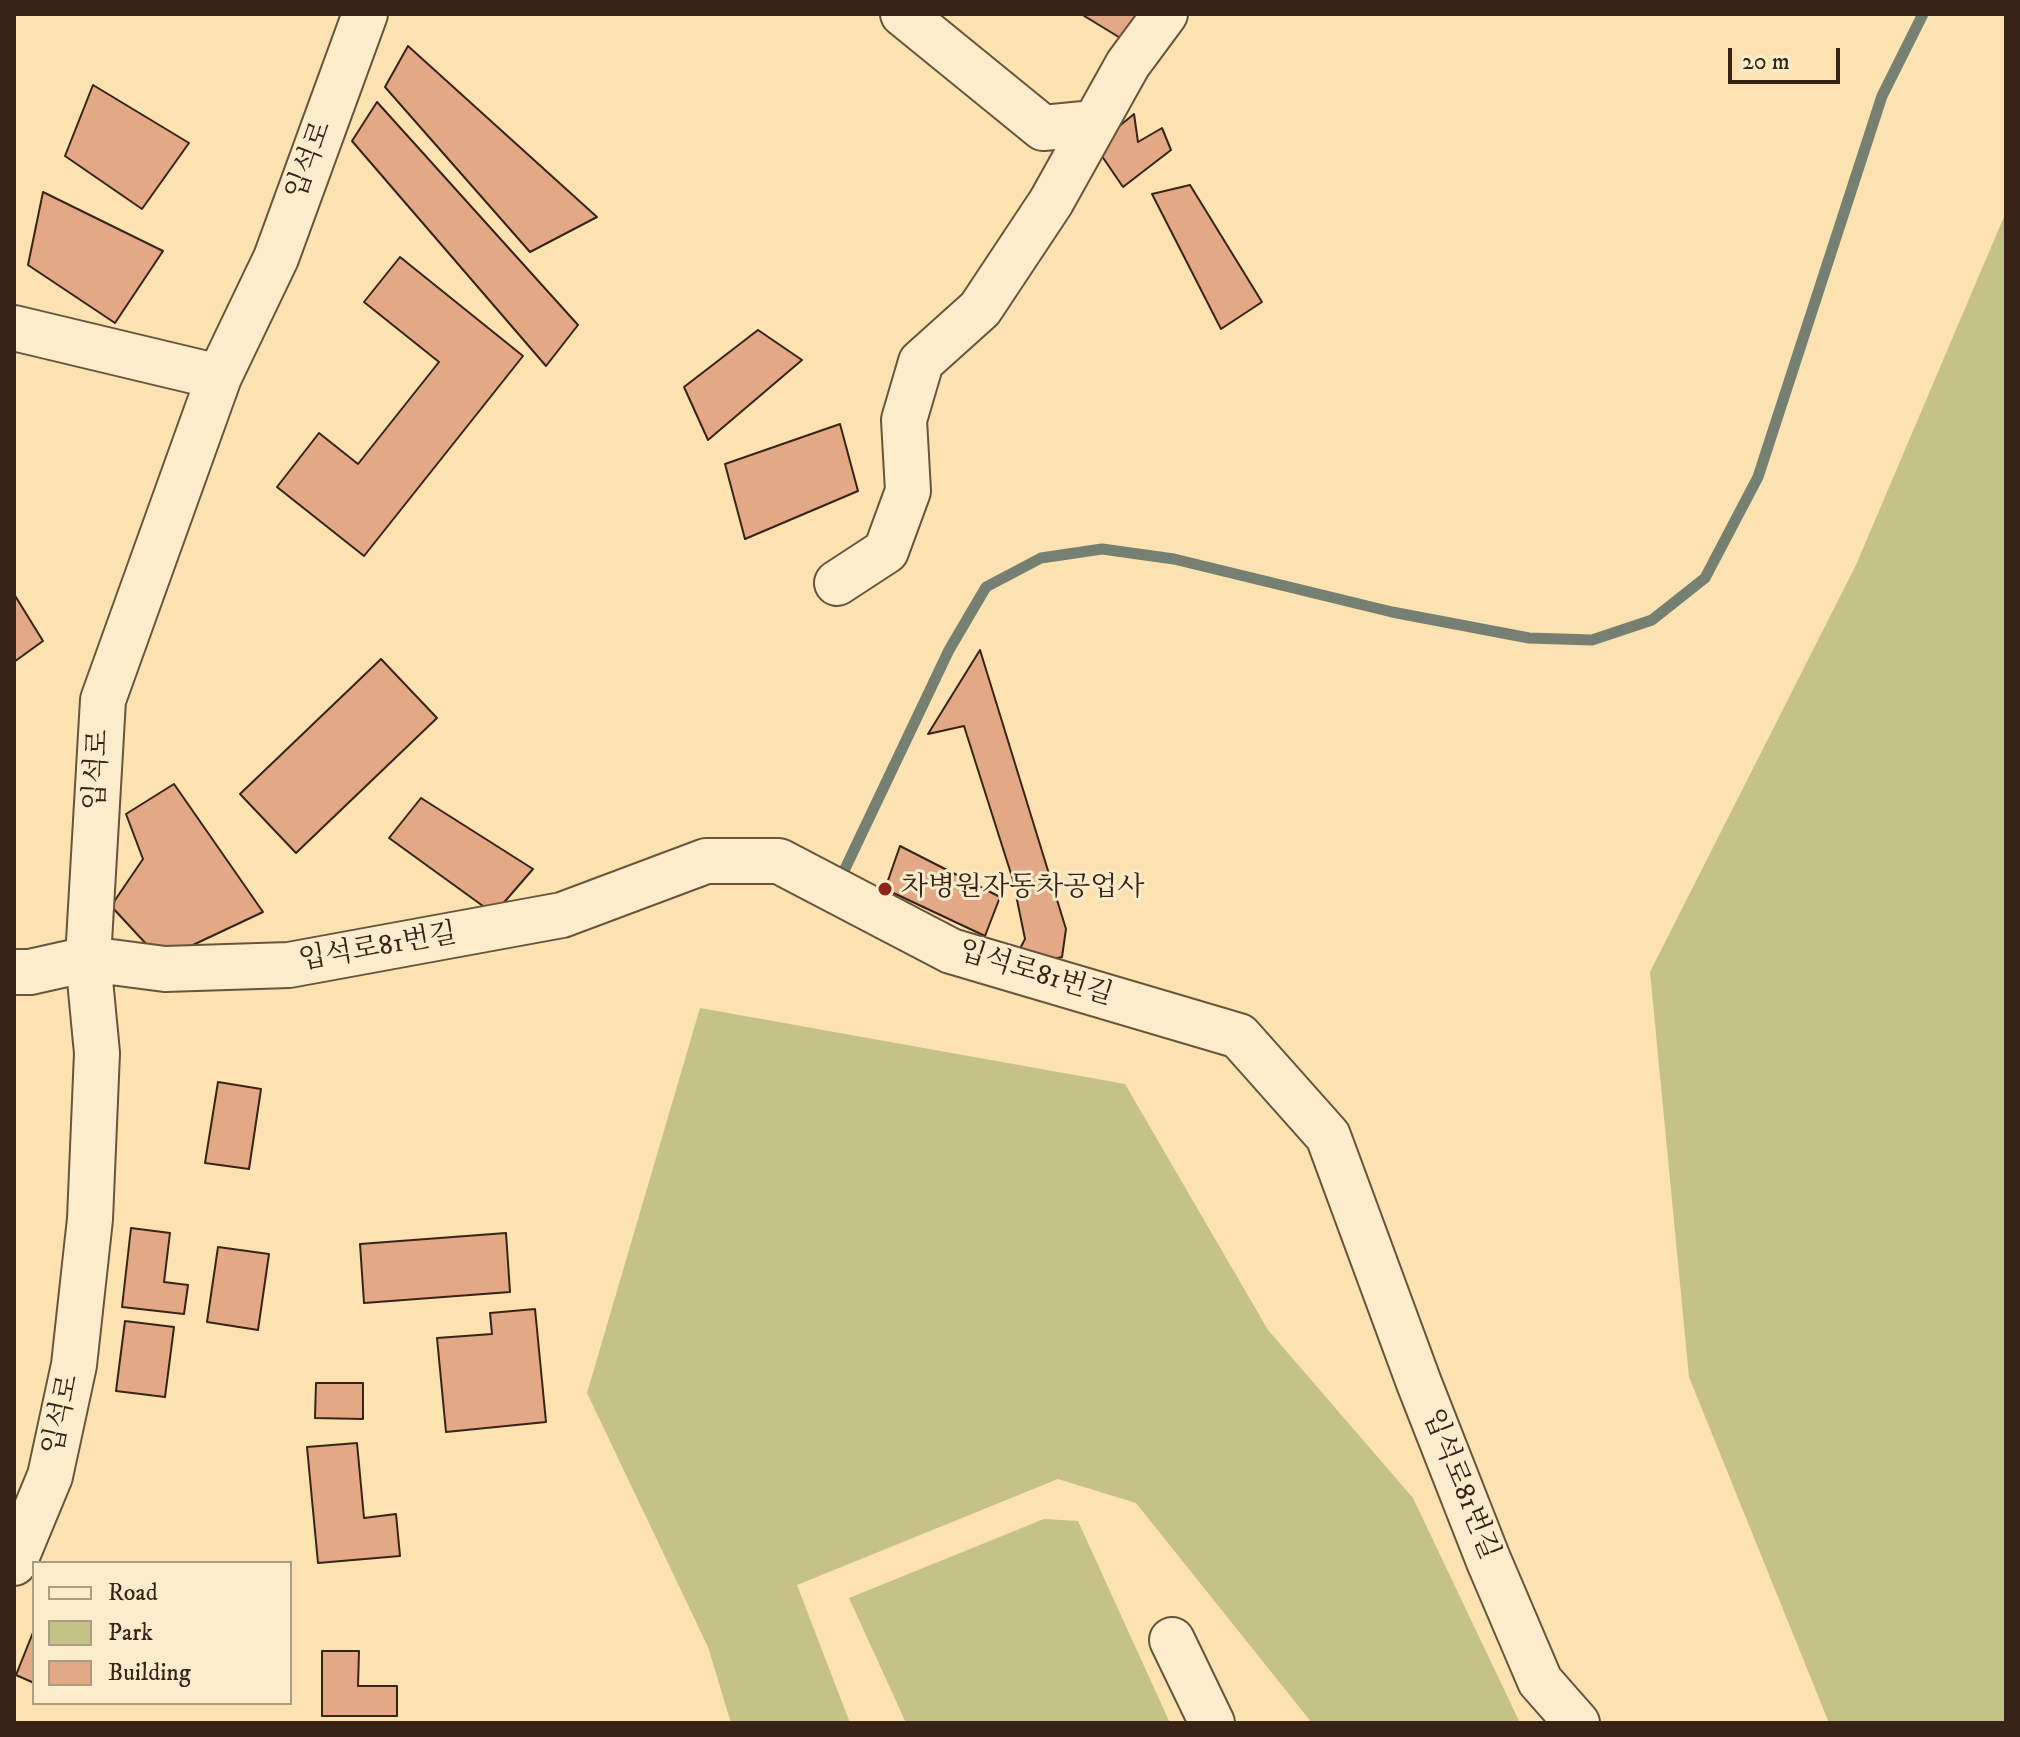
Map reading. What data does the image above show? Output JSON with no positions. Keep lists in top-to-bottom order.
{
  "streets": {
    "street": ["입석로", "입석로81번길"]
  },
  "crossings": [
    ["입석로", "입석로81번길"]
  ],
  "places": ["차병원자동차공업사"],
  "legend": ["Road", "Park", "Building"],
  "scale_bar": "20 m"
}
